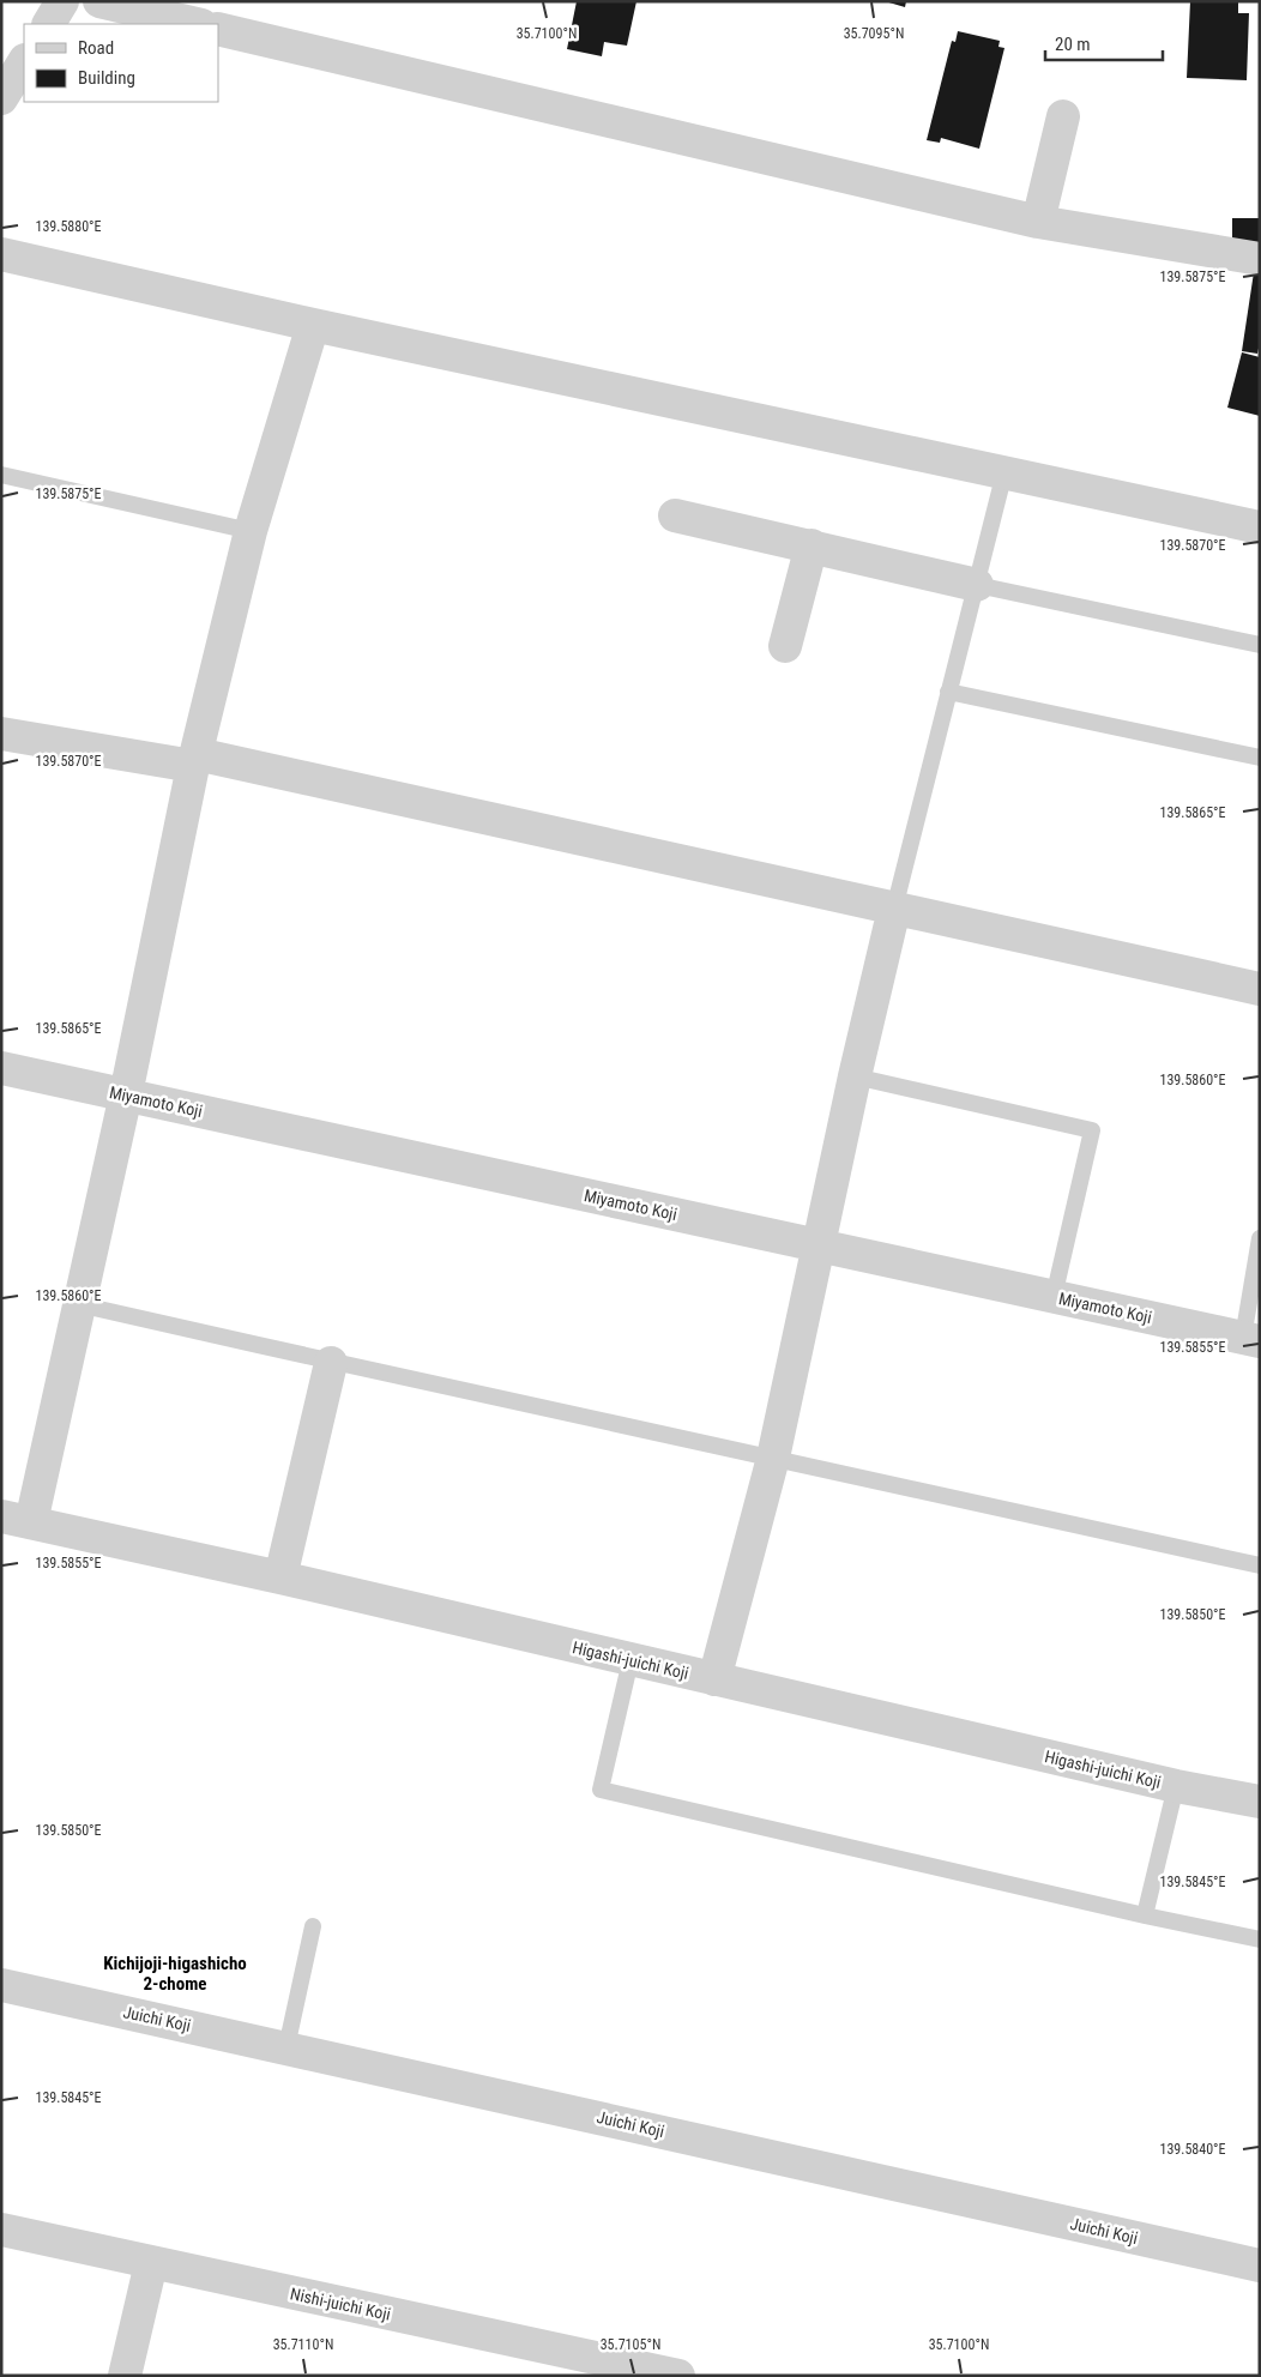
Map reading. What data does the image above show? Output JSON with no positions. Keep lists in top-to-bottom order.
{
  "streets": {
    "street": [
      "Miyamoto Koji",
      "Higashi-juichi Koji",
      "Juichi Koji",
      "Nishi-juichi Koji"
    ]
  },
  "districts": ["Kichijoji-higashicho 2-chome"],
  "legend": ["Road", "Building"],
  "scale_bar": "20 m",
  "coordinates": [
    "35.7095°N",
    "35.7100°N",
    "139.5880°E",
    "139.5875°E",
    "139.5870°E",
    "139.5865°E",
    "139.5860°E",
    "139.5855°E",
    "139.5850°E",
    "139.5845°E",
    "139.5840°E",
    "35.7110°N",
    "35.7105°N"
  ]
}
